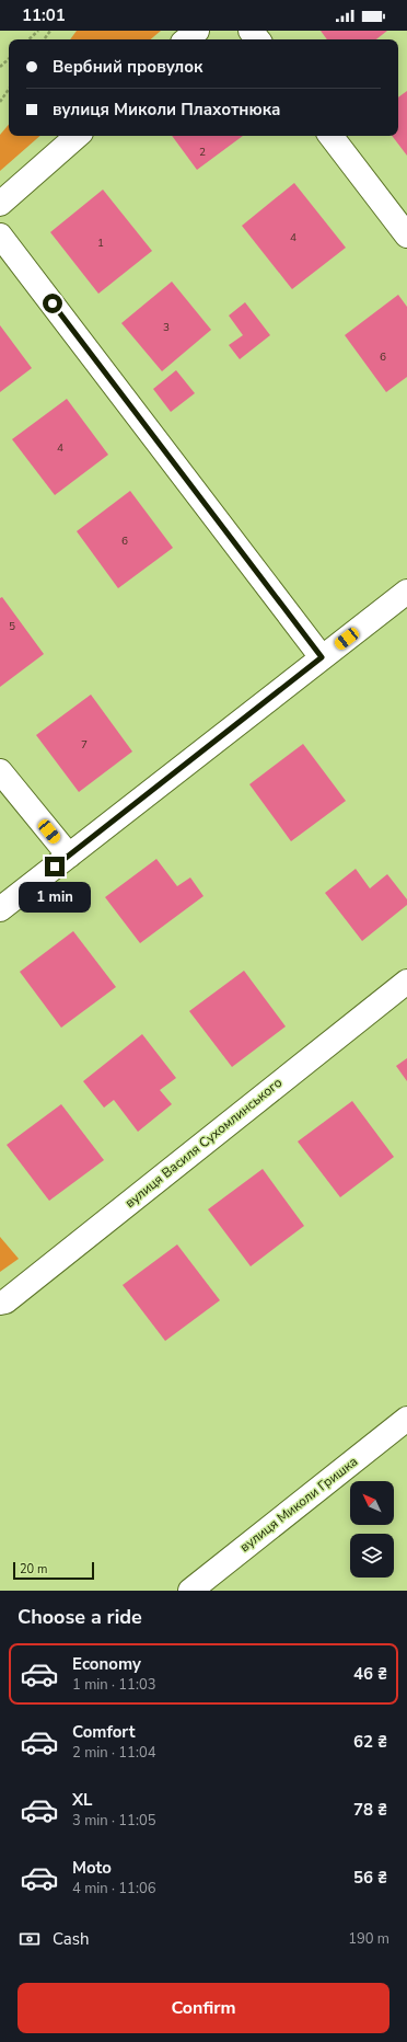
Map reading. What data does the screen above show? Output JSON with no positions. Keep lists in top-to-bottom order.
{
  "streets": {
    "street": ["вулиця Василя Сухомлинського", "вулиця Миколи Гришка"]
  },
  "house_numbers": [
    "2",
    "4",
    "1",
    "3",
    "6",
    "4",
    "6",
    "5",
    "7"
  ],
  "scale_bar": "20 m",
  "north": "top left",
  "page": {
    "status": "11:01",
    "banner": ["Вербний провулок", "вулиця Миколи Плахотнюка"],
    "bubble": "1 min",
    "scale": "20 m",
    "heading": "Choose a ride",
    "list": [
      {
        "name": "Economy",
        "note": "1 min · 11:03",
        "value": "46 ₴"
      },
      {
        "name": "Comfort",
        "note": "2 min · 11:04",
        "value": "62 ₴"
      },
      {
        "name": "XL",
        "note": "3 min · 11:05",
        "value": "78 ₴"
      },
      {
        "name": "Moto",
        "note": "4 min · 11:06",
        "value": "56 ₴"
      }
    ],
    "pay": ["Cash", "190 m"],
    "buttons": "Confirm"
  }
}
